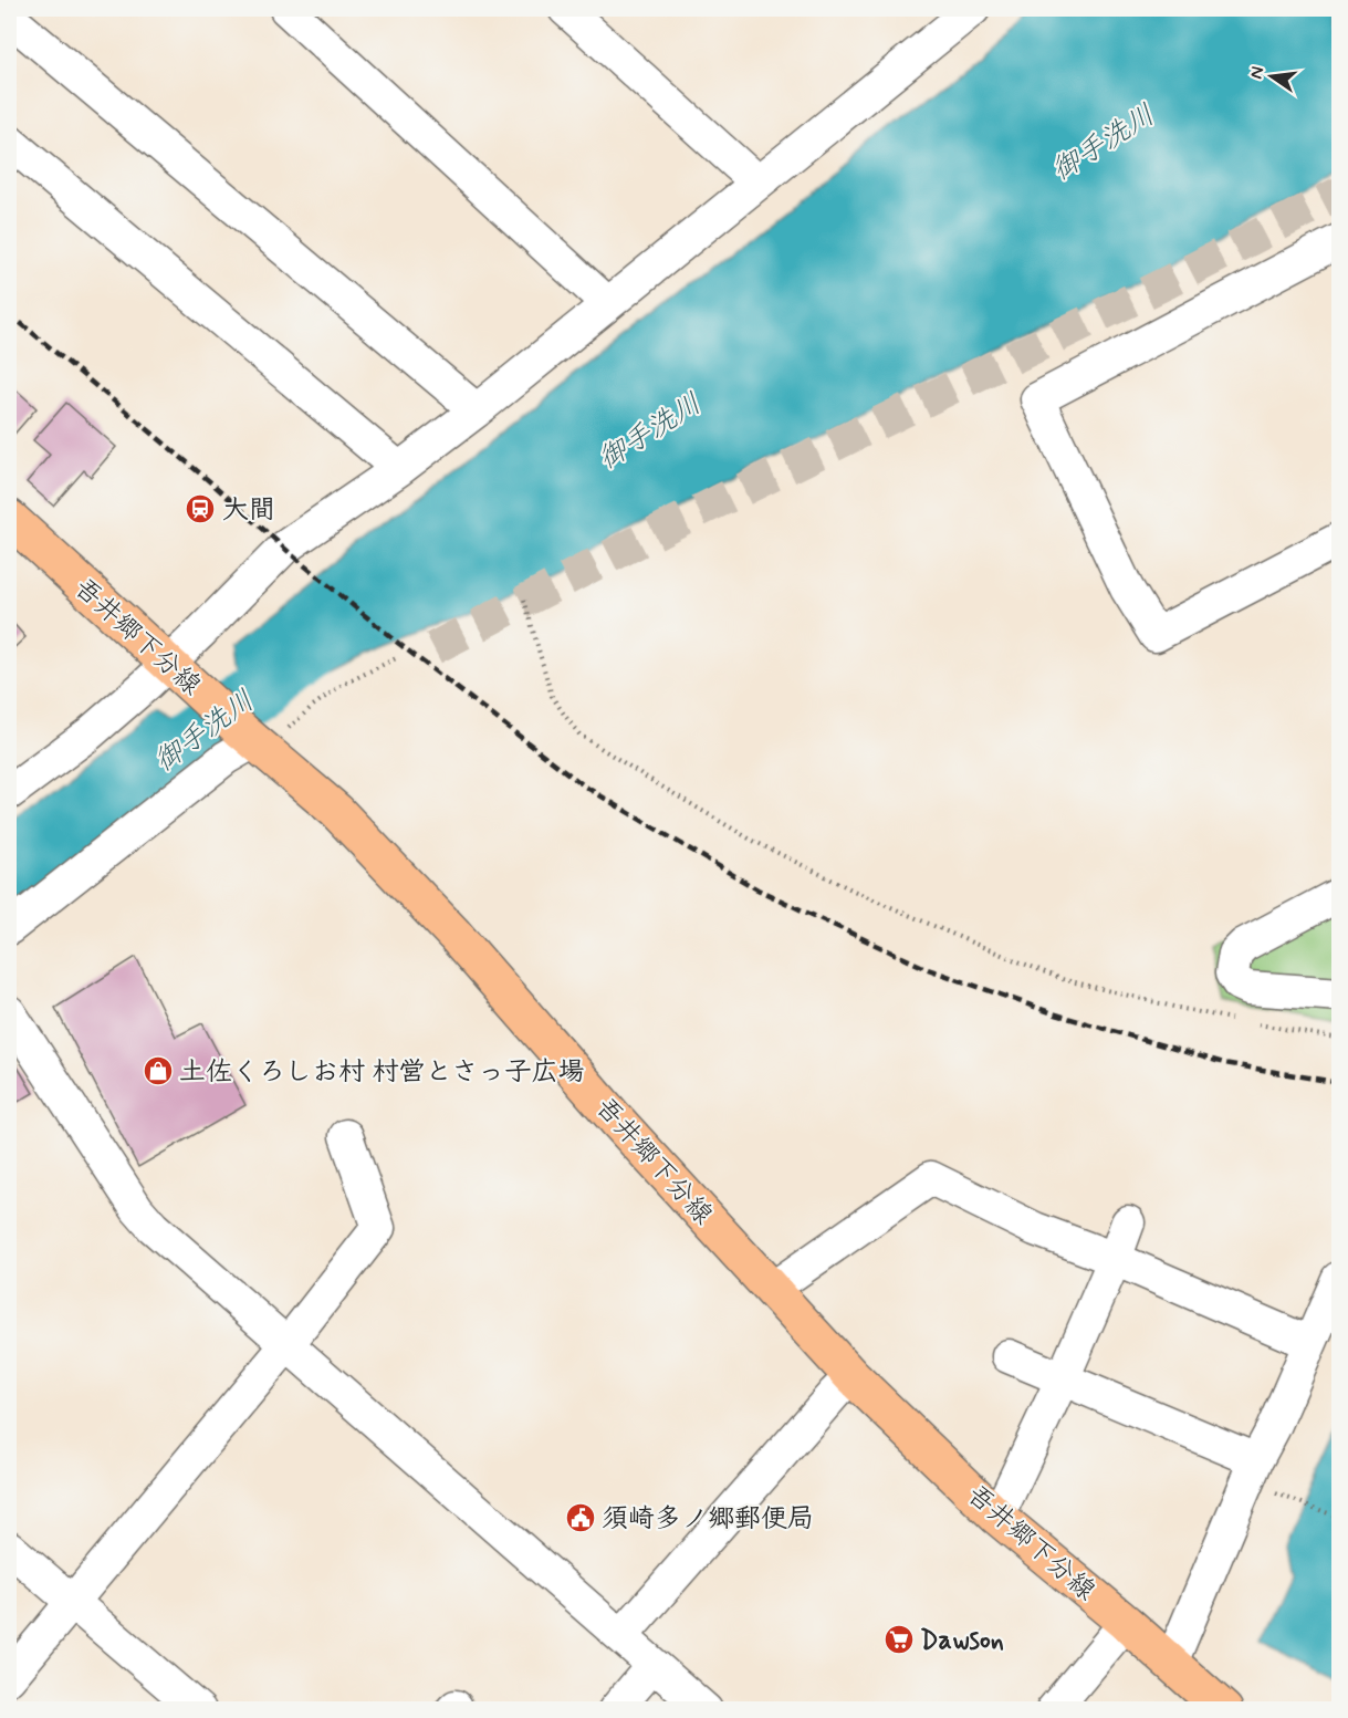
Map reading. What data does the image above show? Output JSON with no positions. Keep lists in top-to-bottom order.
{
  "streets": {
    "main road": ["吾井郷下分線"]
  },
  "water": ["御手洗川"],
  "places": {
    "station": ["大間"],
    "shop": ["土佐くろしお村 村営とさっ子広場"],
    "public building": ["須崎多ノ郷郵便局"],
    "supermarket": ["Dawson"]
  },
  "north": "left"
}
